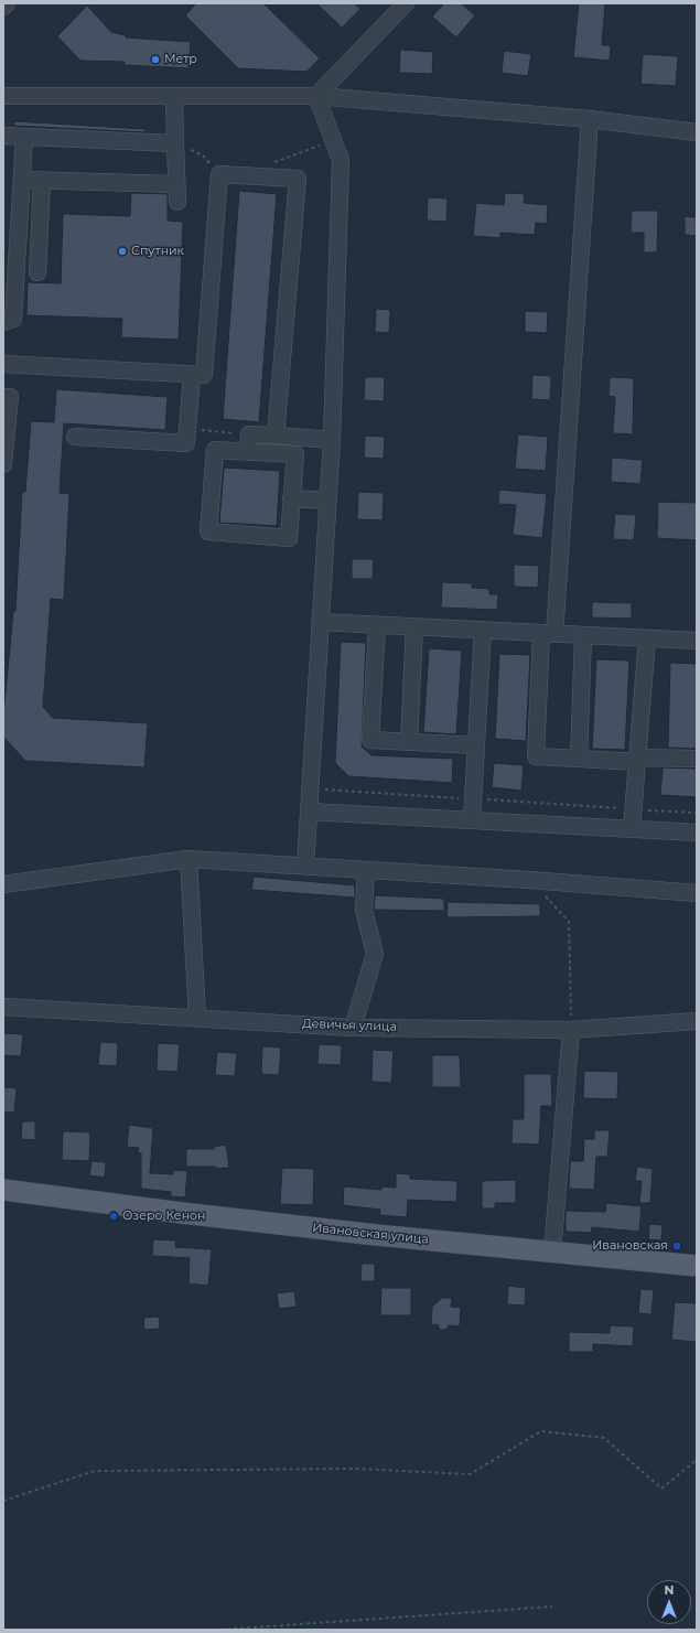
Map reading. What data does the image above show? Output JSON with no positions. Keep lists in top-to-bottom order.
{
  "streets": {
    "main road": ["Ивановская улица"],
    "street": ["Девичья улица"]
  },
  "places": [
    "Метр",
    "Спутник",
    "Озеро Кенон",
    "Ивановская"
  ],
  "north": "top"
}
